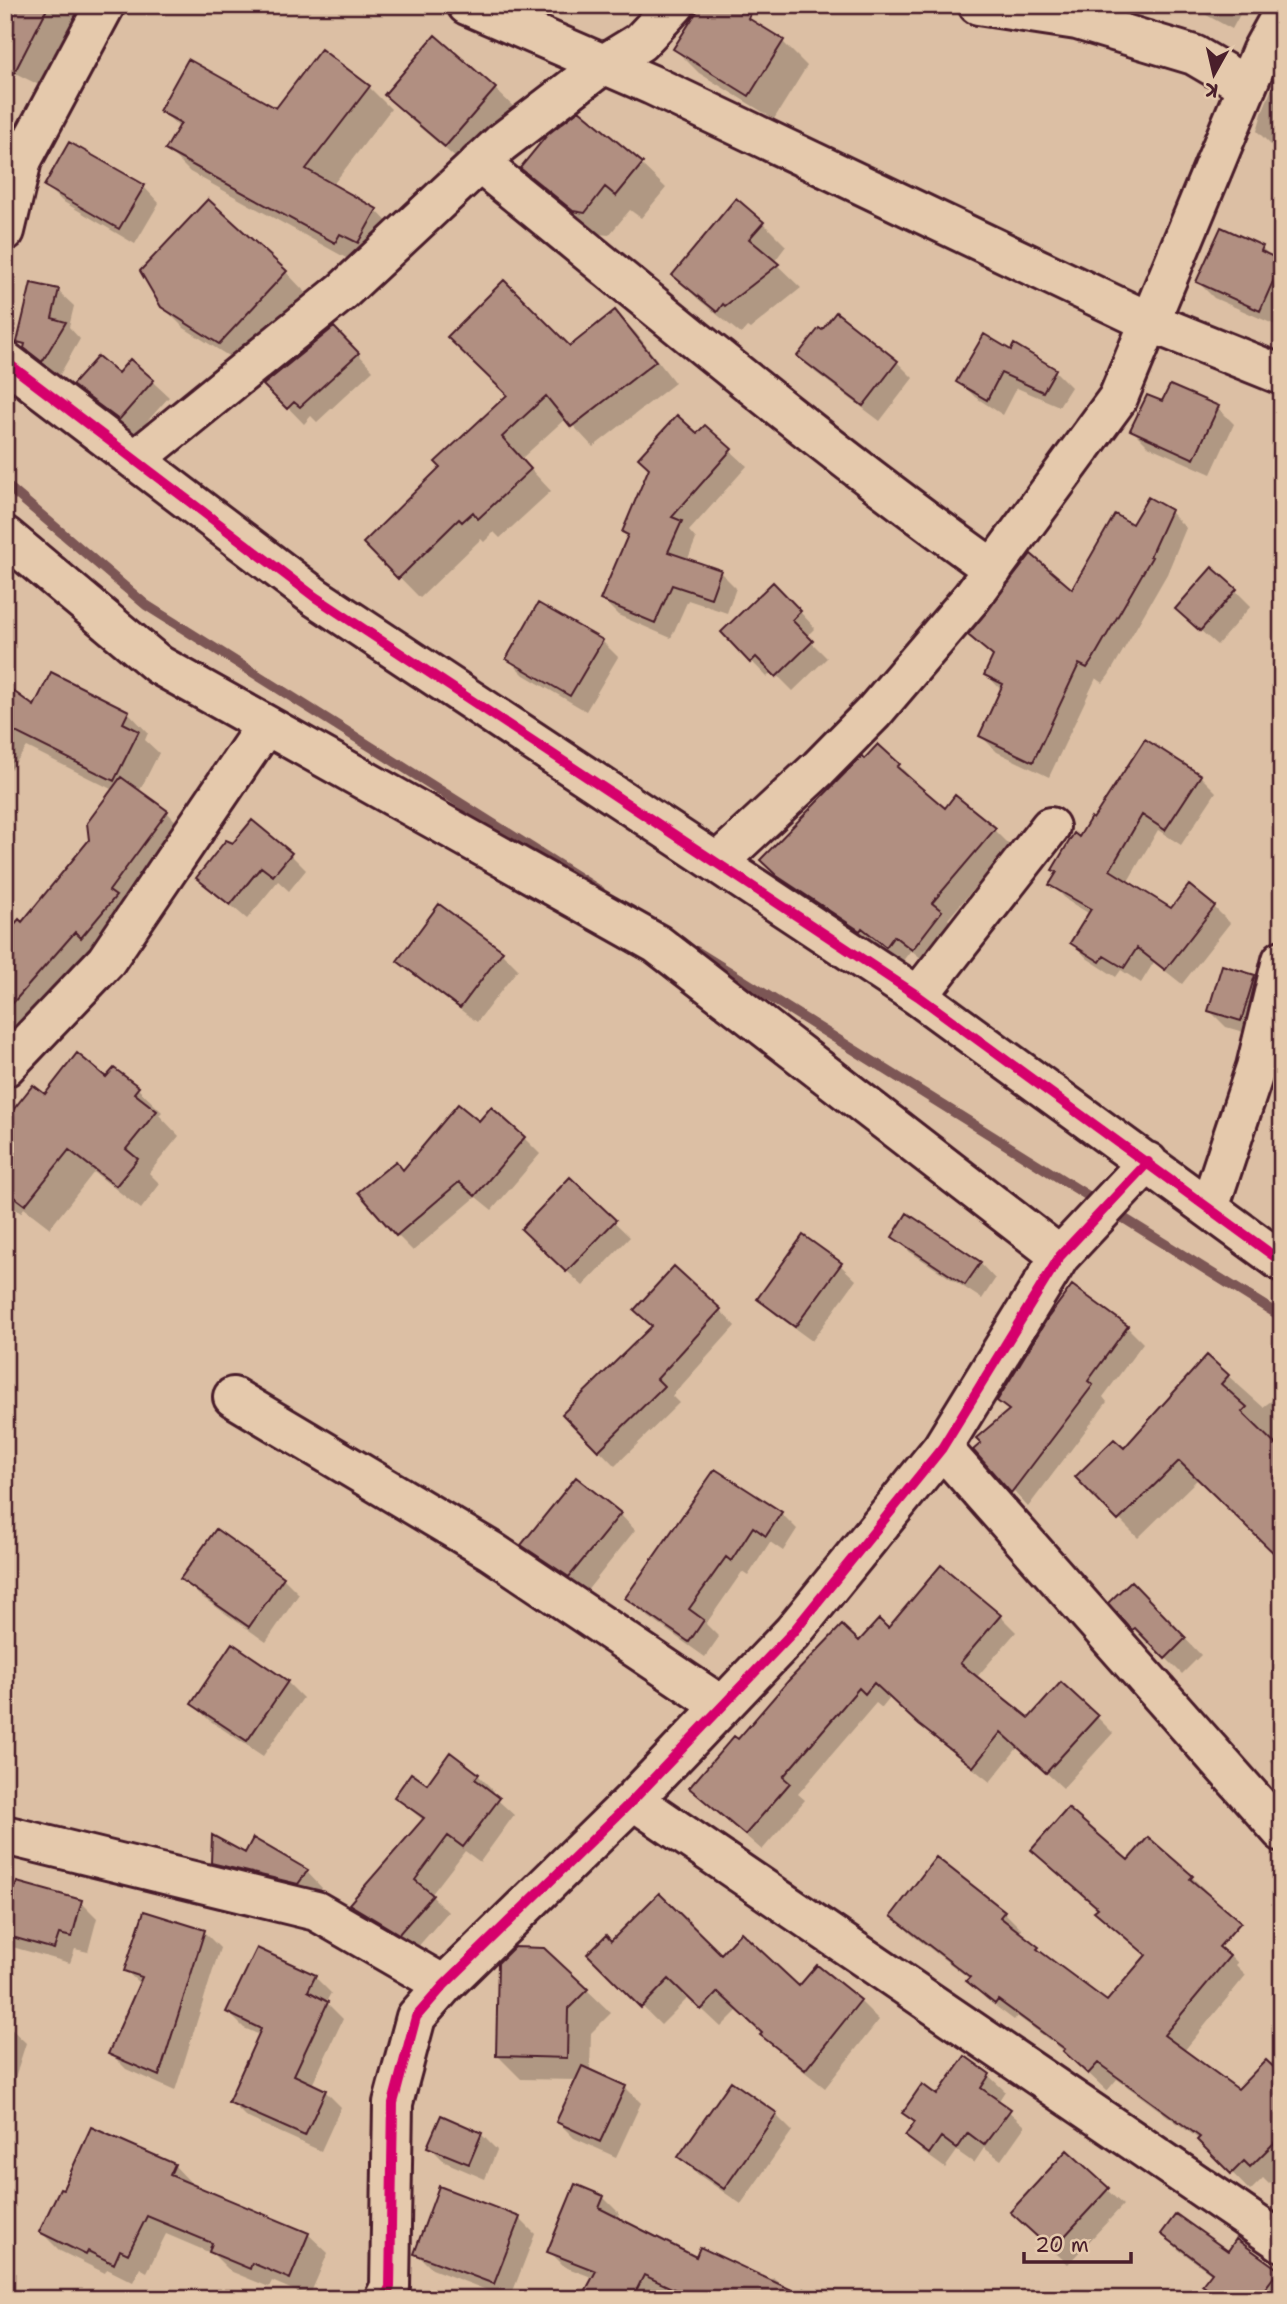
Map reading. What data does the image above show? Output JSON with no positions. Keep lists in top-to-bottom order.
{
  "scale_bar": "20 m",
  "north": "bottom"
}
